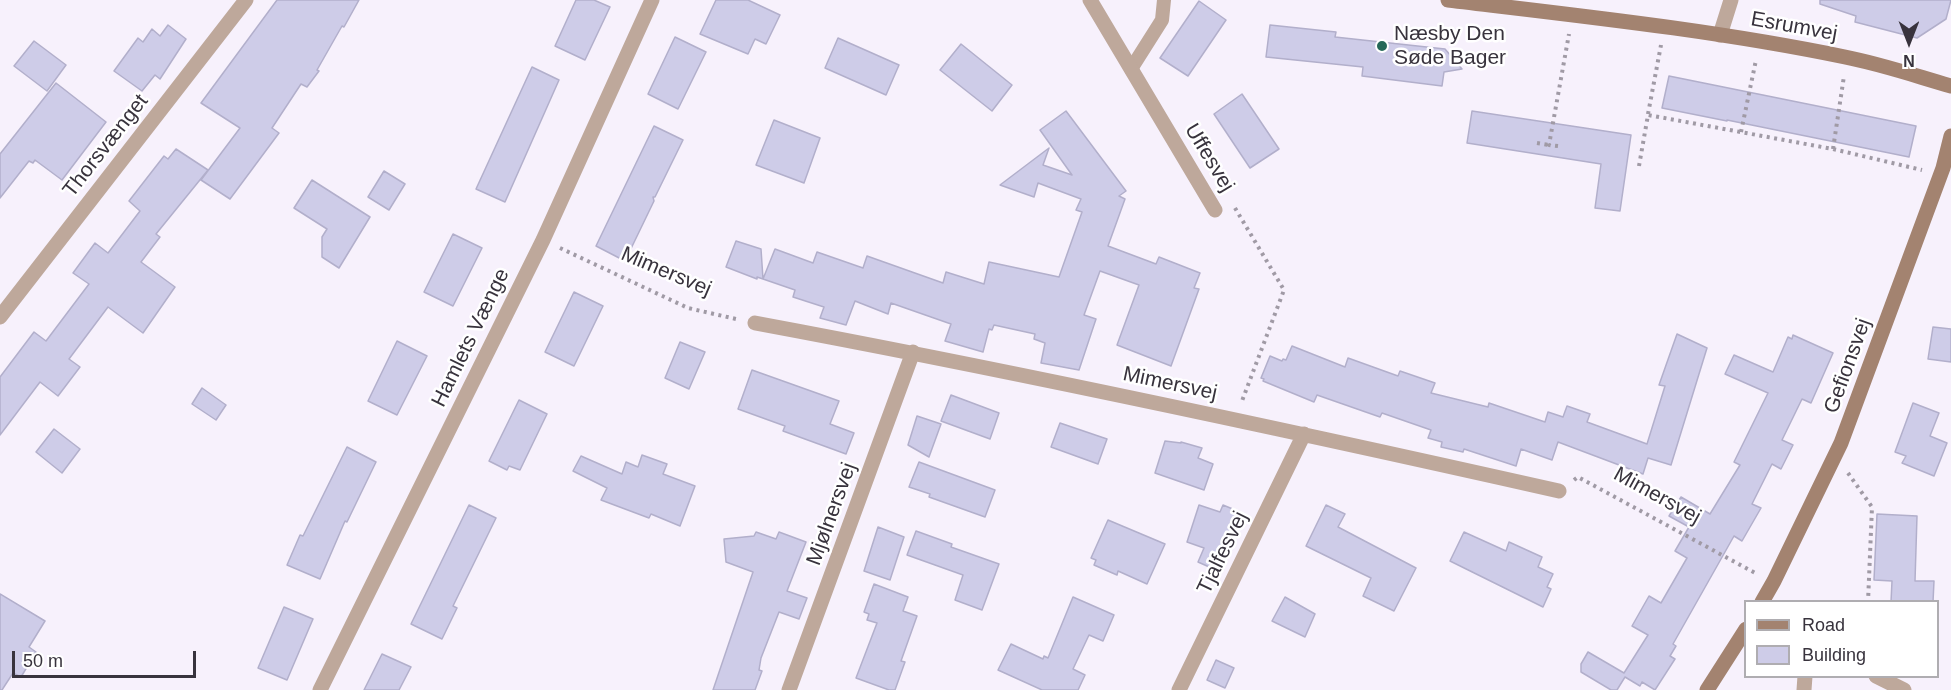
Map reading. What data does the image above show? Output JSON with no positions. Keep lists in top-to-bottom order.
{
  "streets": {
    "main road": ["Esrumvej", "Gefionsvej"],
    "street": [
      "Thorsvænget",
      "Uffesvej",
      "Mimersvej",
      "Hamlets Vænge",
      "Mjølnersvej",
      "Tjalfesvej"
    ]
  },
  "crossings": [
    ["Uffesvej", "Mimersvej"],
    ["Mimersvej", "Hamlets Vænge"],
    ["Mimersvej", "Gefionsvej"],
    ["Mimersvej", "Mjølnersvej"],
    ["Mimersvej", "Tjalfesvej"]
  ],
  "places": ["Næsby Den Søde Bager"],
  "legend": ["Road", "Building"],
  "scale_bar": "50 m",
  "north": "bottom"
}
